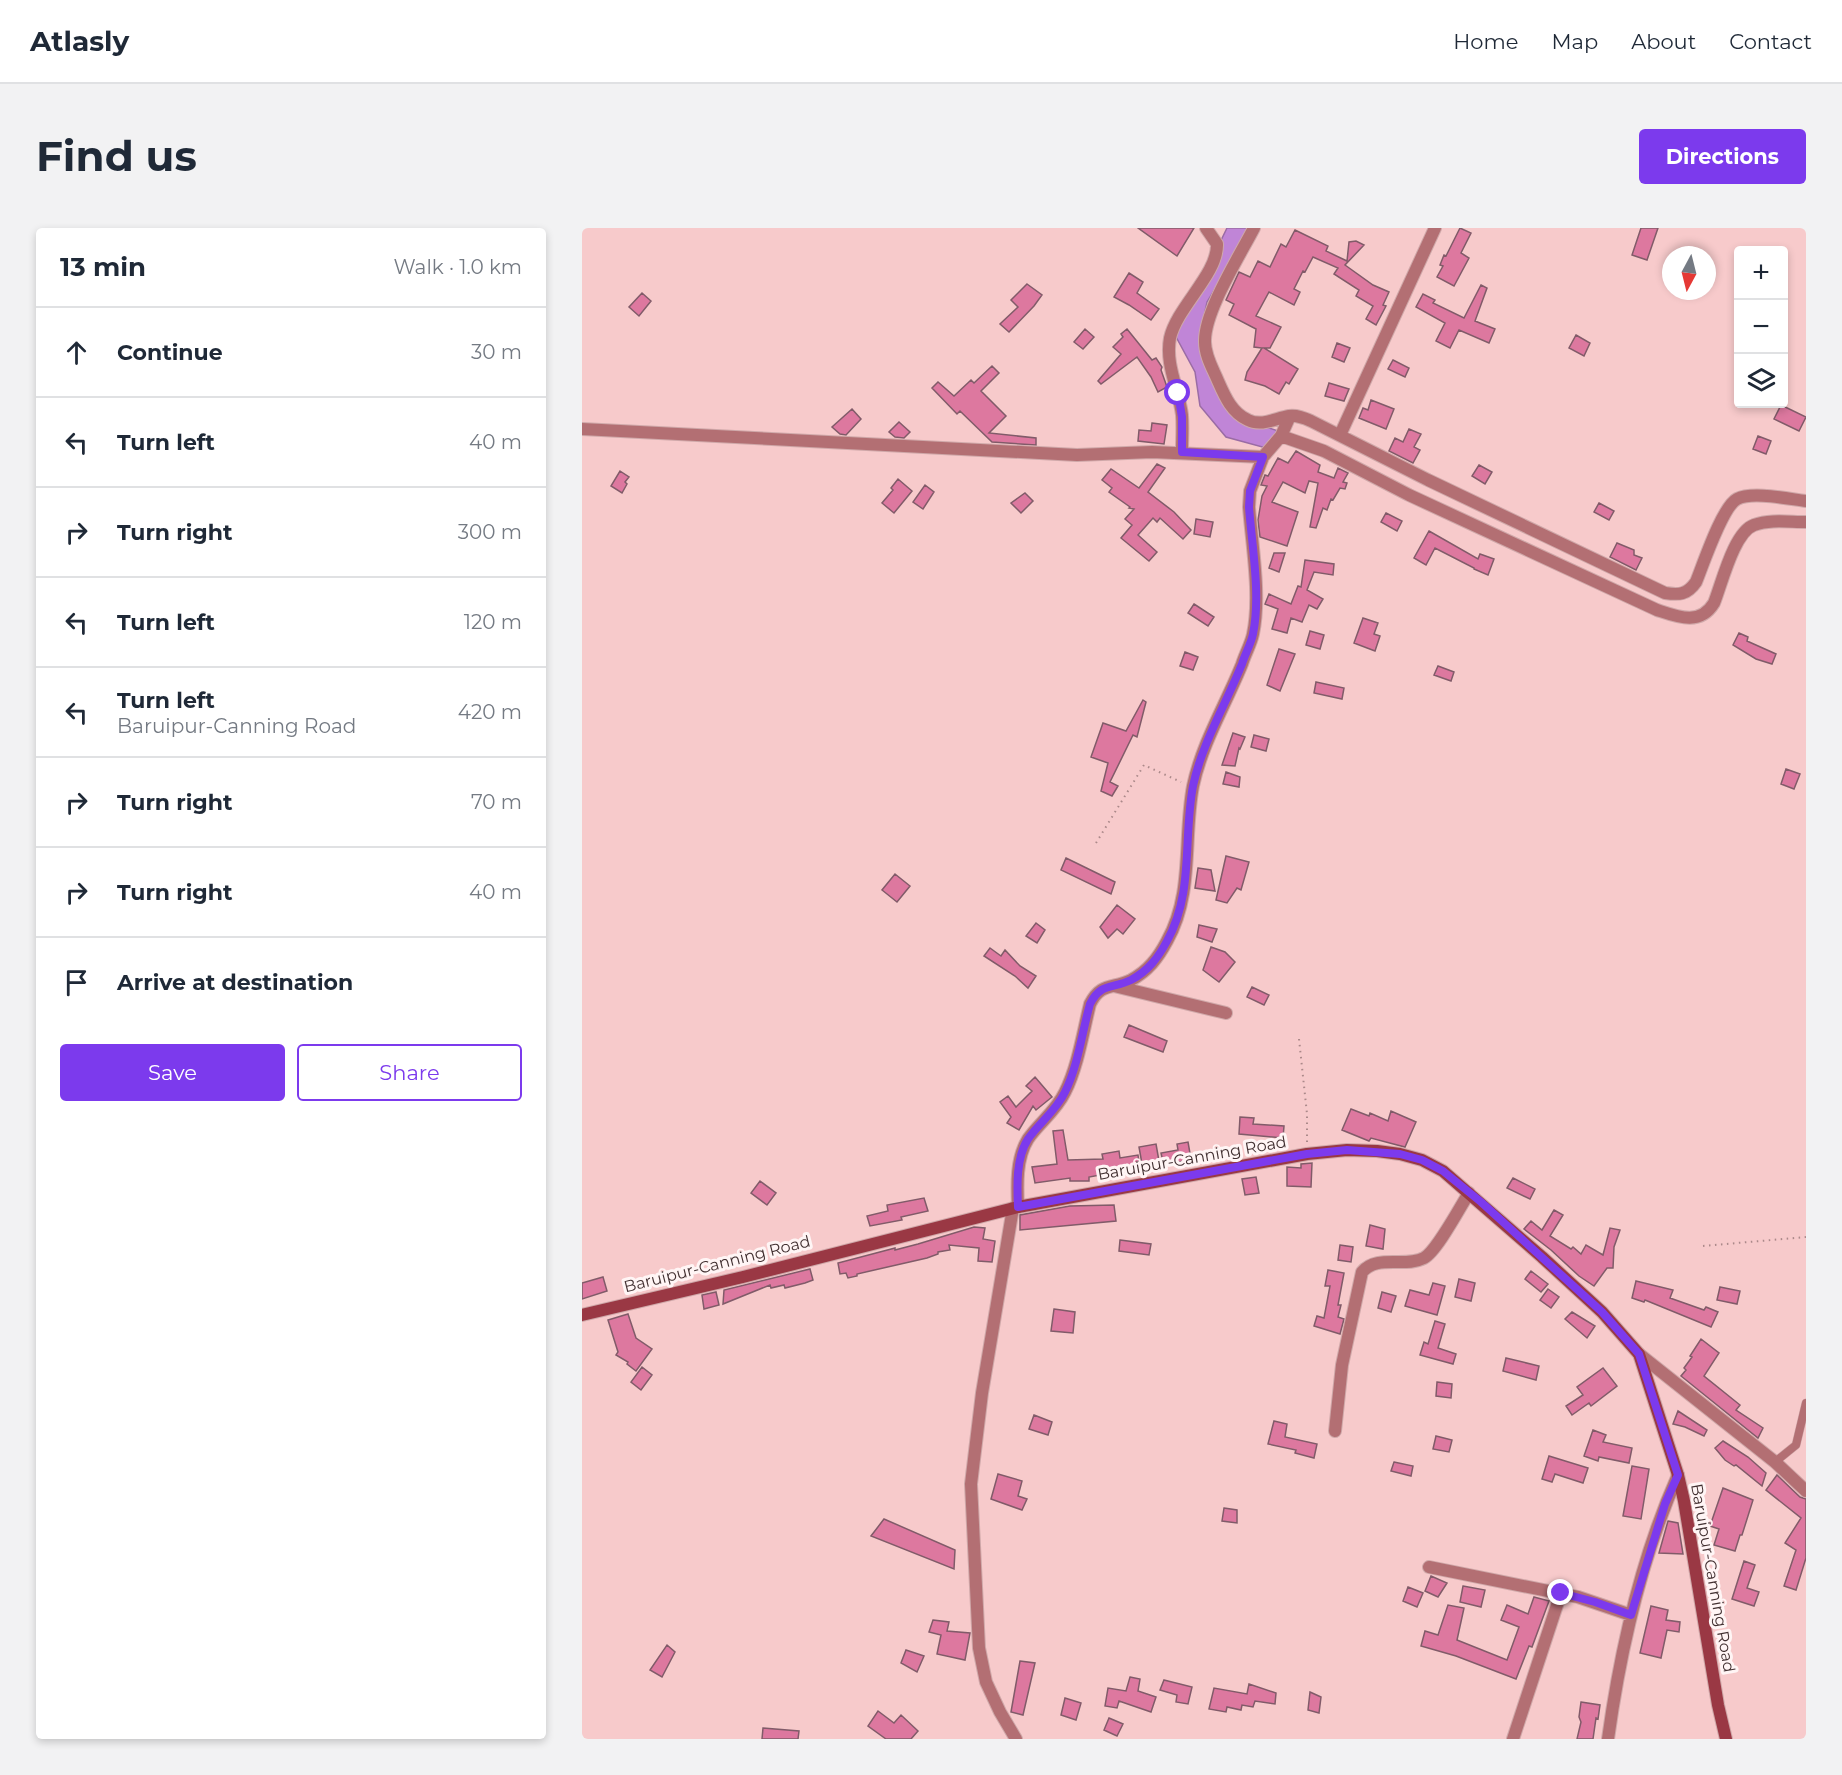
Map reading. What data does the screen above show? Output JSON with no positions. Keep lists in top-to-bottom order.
{
  "streets": {
    "main road": ["Baruipur-Canning Road"]
  },
  "north": "bottom",
  "page": {
    "header": "Atlasly",
    "nav": [
      "Home",
      "Map",
      "About",
      "Contact"
    ],
    "buttons": [
      "Directions",
      ["Save", "Share"]
    ],
    "title": "Find us",
    "heading": ["13 min", "Walk · 1.0 km"],
    "map_buttons": ["+", "−"],
    "list": [
      ["Continue", "30 m"],
      ["Turn left", "40 m"],
      ["Turn right", "300 m"],
      ["Turn left", "120 m"],
      ["Turn left", "Baruipur-Canning Road", "420 m"],
      ["Turn right", "70 m"],
      ["Turn right", "40 m"],
      "Arrive at destination"
    ]
  }
}
